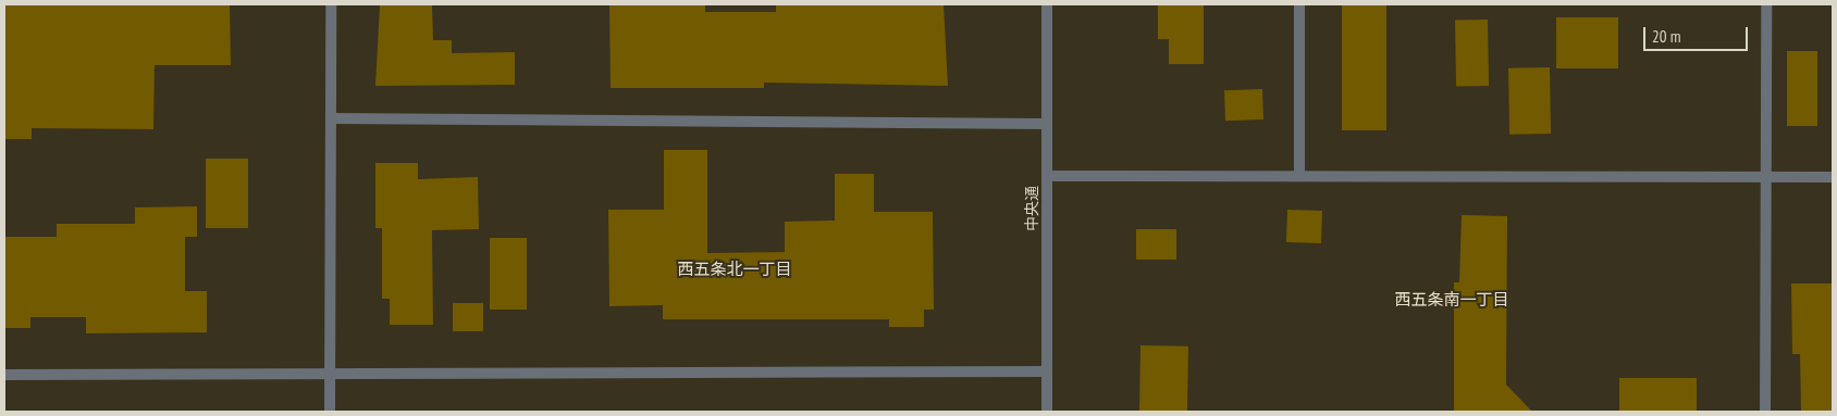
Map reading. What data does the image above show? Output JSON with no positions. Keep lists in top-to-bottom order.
{
  "streets": {
    "street": ["中央通"]
  },
  "districts": ["西五条北一丁目", "西五条南一丁目"],
  "scale_bar": "20 m"
}
